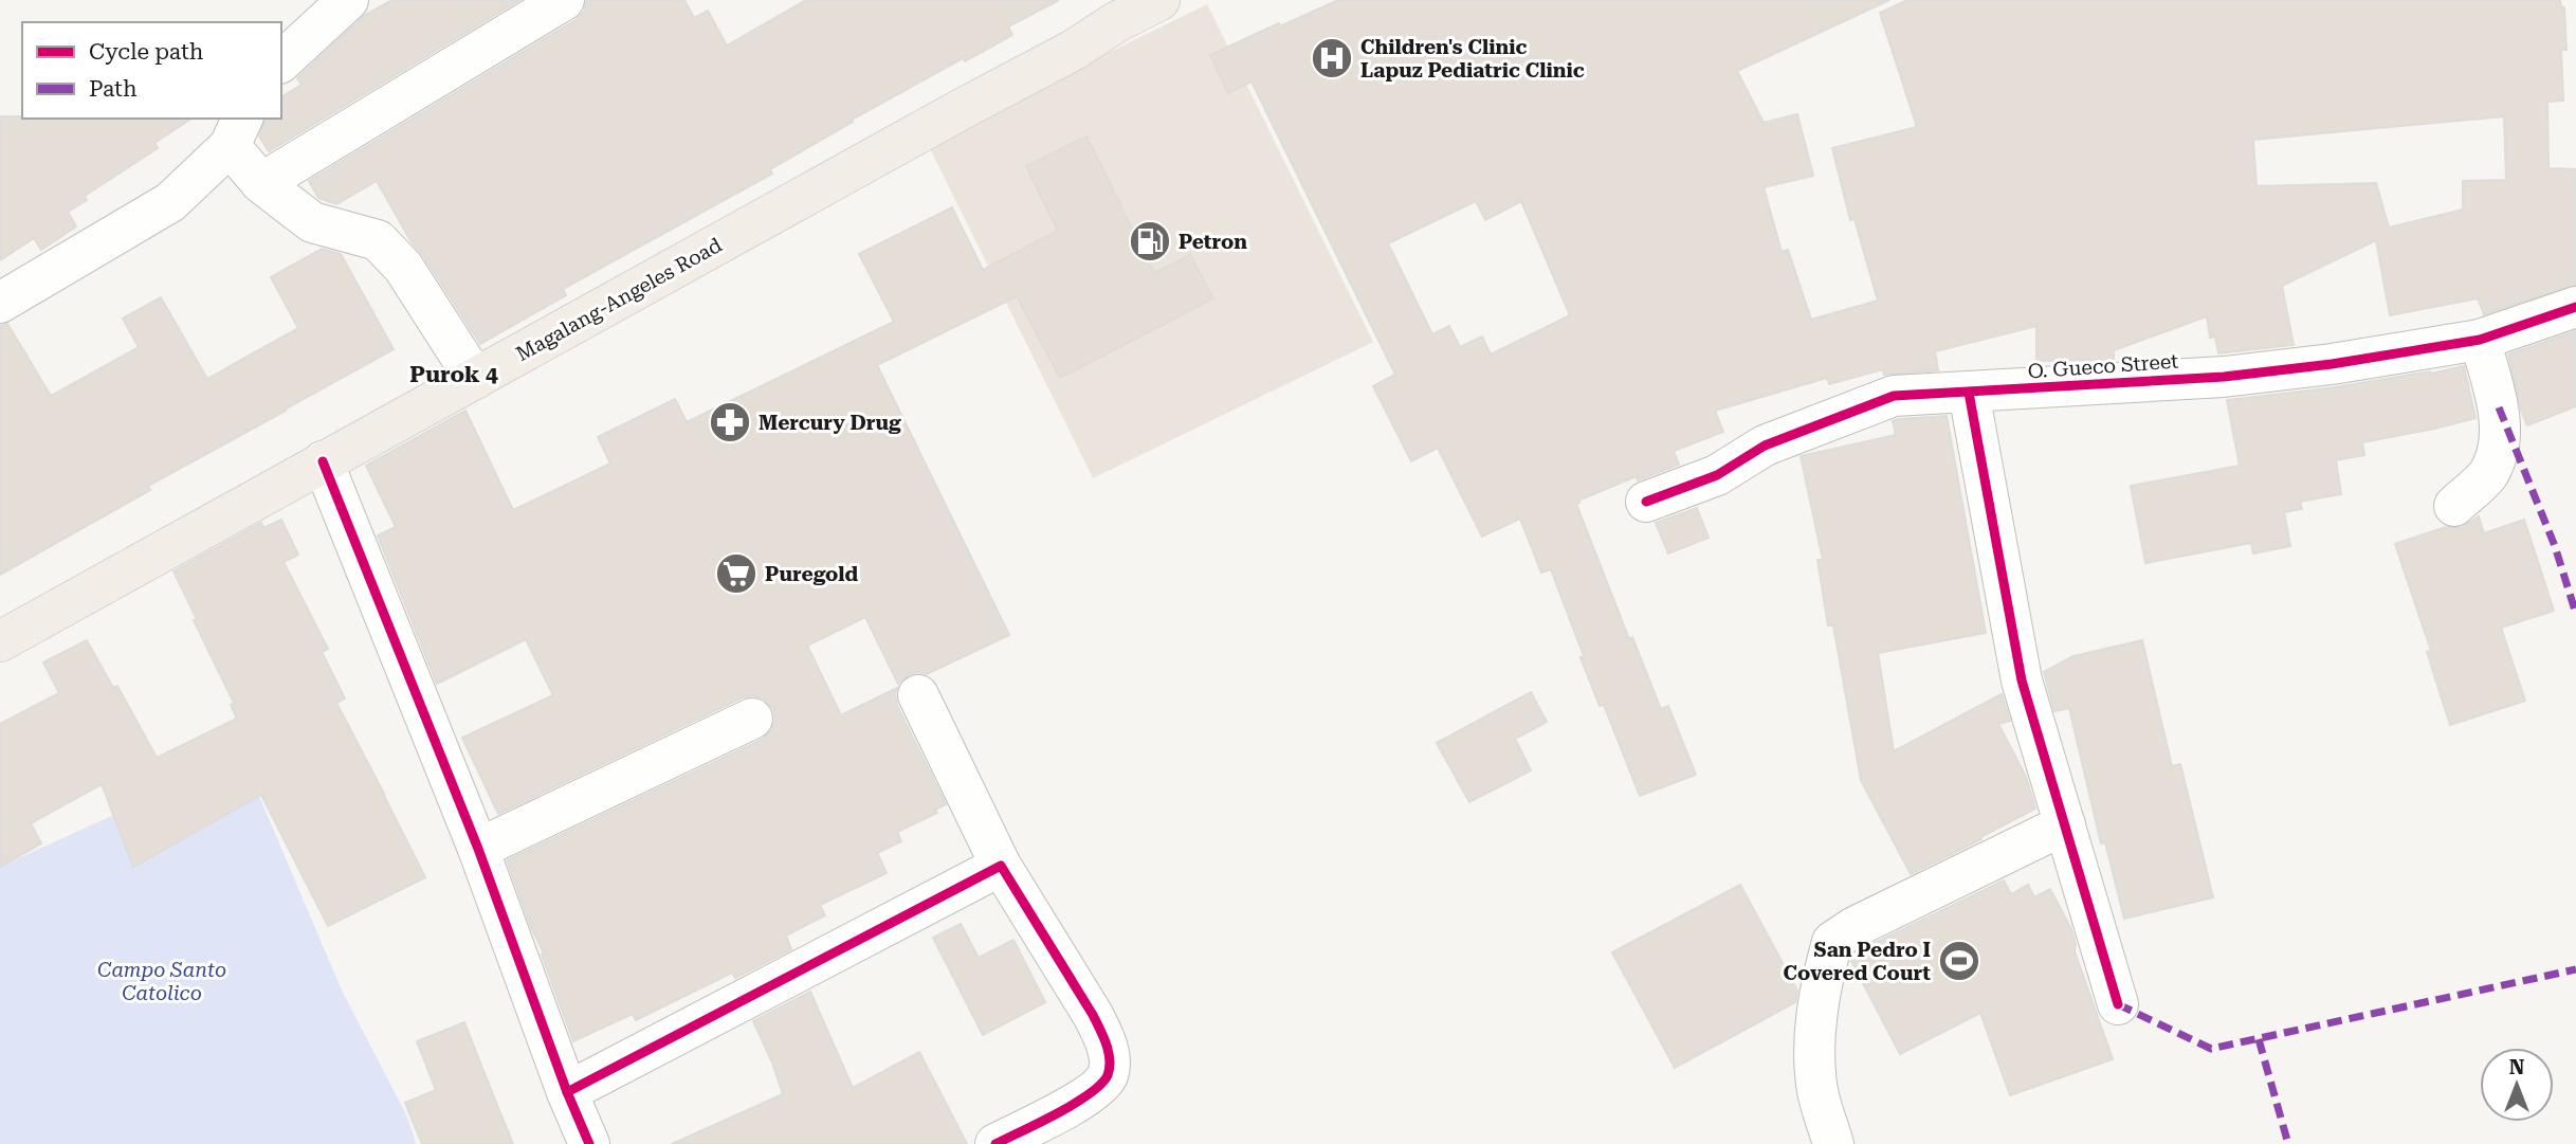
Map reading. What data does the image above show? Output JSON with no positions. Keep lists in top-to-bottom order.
{
  "streets": {
    "main road": ["Magalang-Angeles Road"],
    "street": ["O. Gueco Street"]
  },
  "districts": ["Purok 4"],
  "parks": ["Campo Santo Catolico"],
  "places": {
    "hospital": ["Children's Clinic Lapuz Pediatric Clinic"],
    "fuel station": ["Petron"],
    "pharmacy": ["Mercury Drug"],
    "supermarket": ["Puregold"],
    "sports": ["San Pedro I Covered Court"]
  },
  "legend": ["Cycle path", "Path"],
  "north": "top"
}
